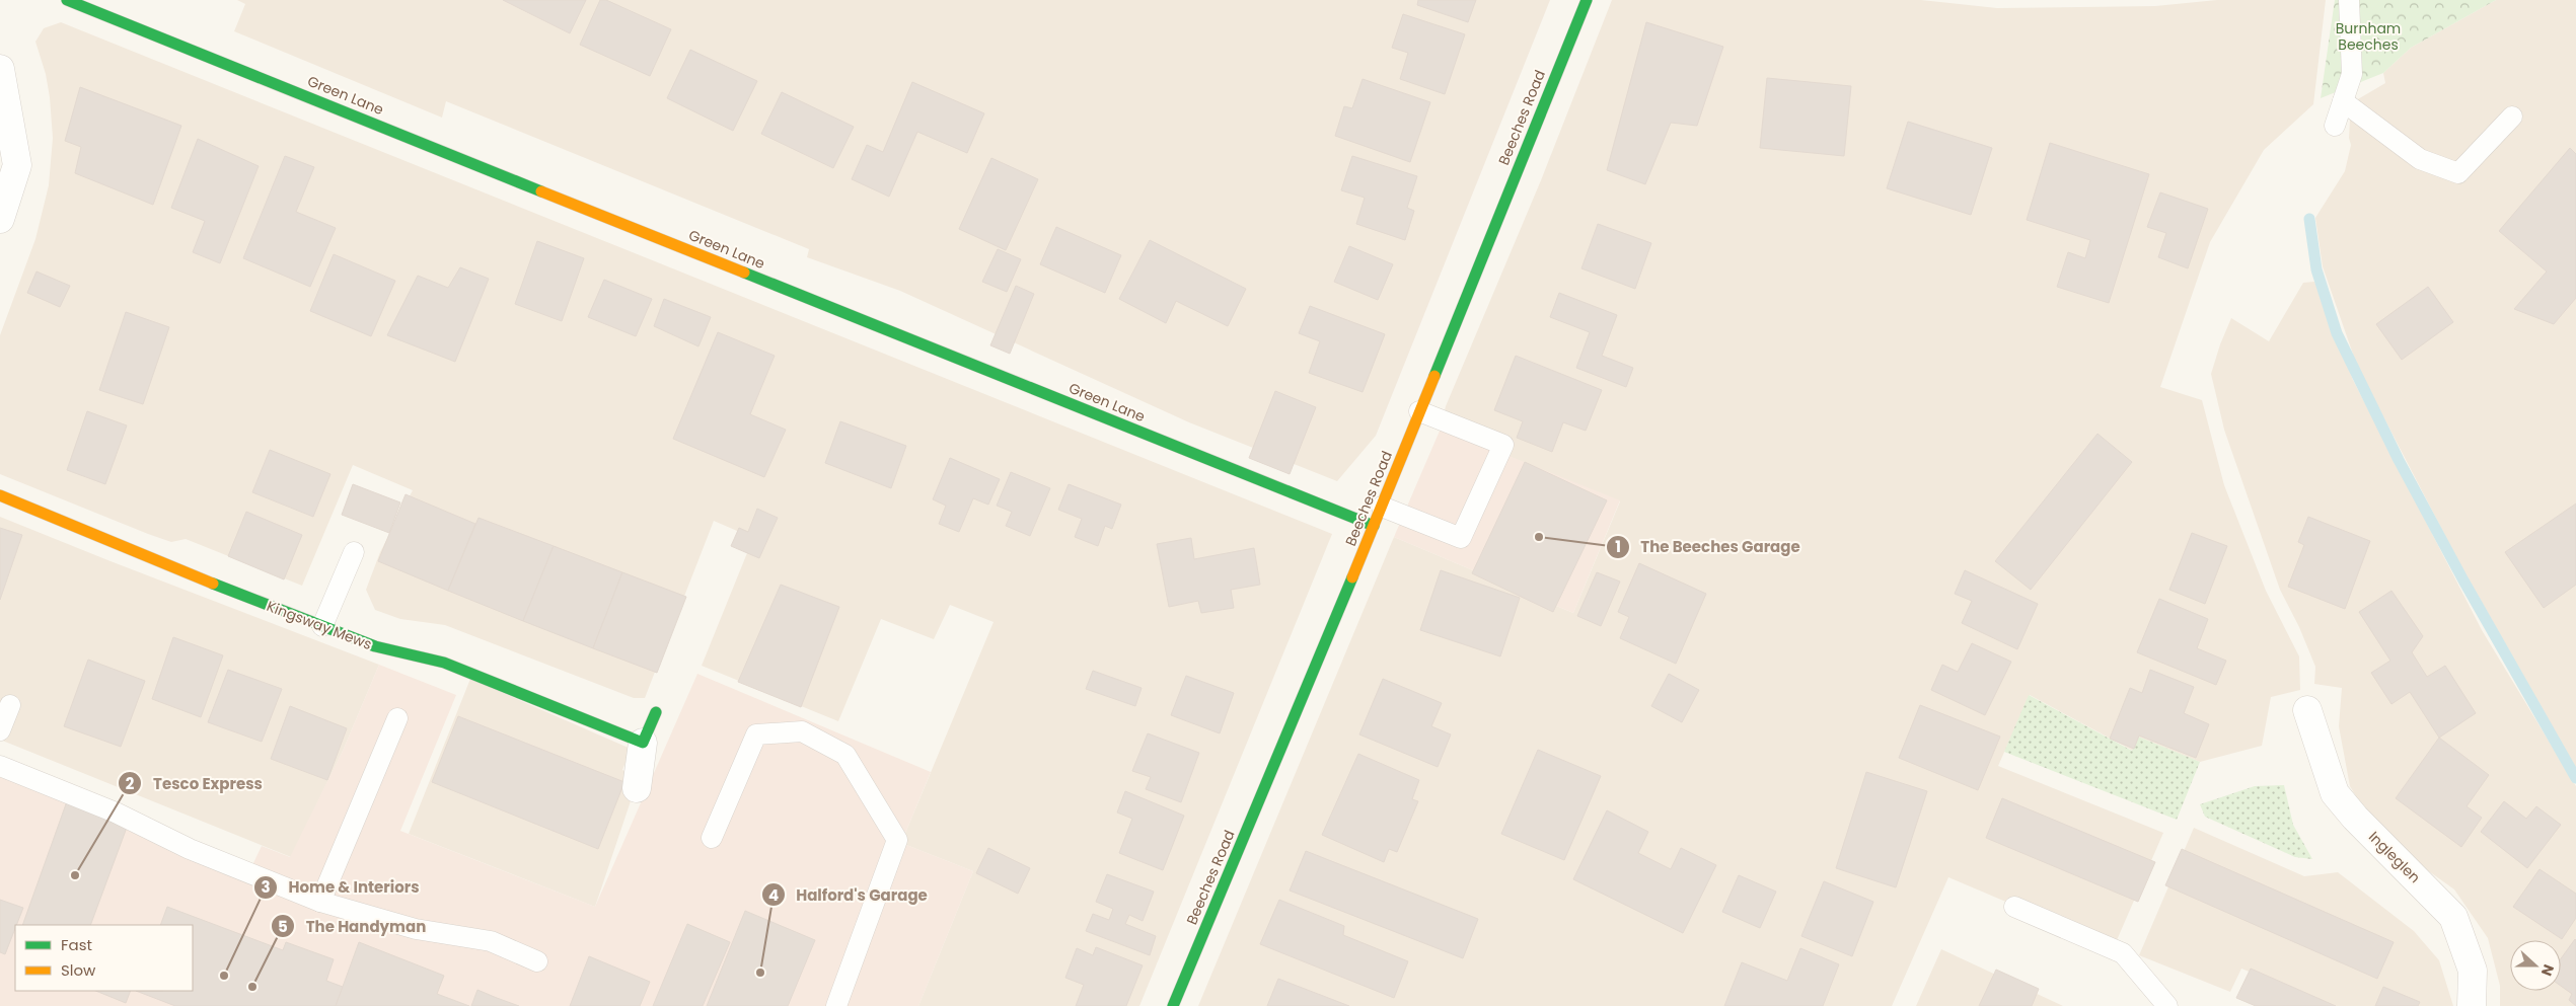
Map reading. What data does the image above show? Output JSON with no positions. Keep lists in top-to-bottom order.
{
  "streets": {
    "street": [
      "Green Lane",
      "Beeches Road",
      "Kingsway Mews",
      "Ingleglen"
    ]
  },
  "crossings": [
    ["Green Lane", "Beeches Road"]
  ],
  "parks": ["Burnham Beeches"],
  "places": [
    "The Beeches Garage",
    "Tesco Express",
    "Halford's Garage",
    "Home & Interiors",
    "The Handyman"
  ],
  "legend": ["Fast", "Slow"],
  "north": "right"
}
